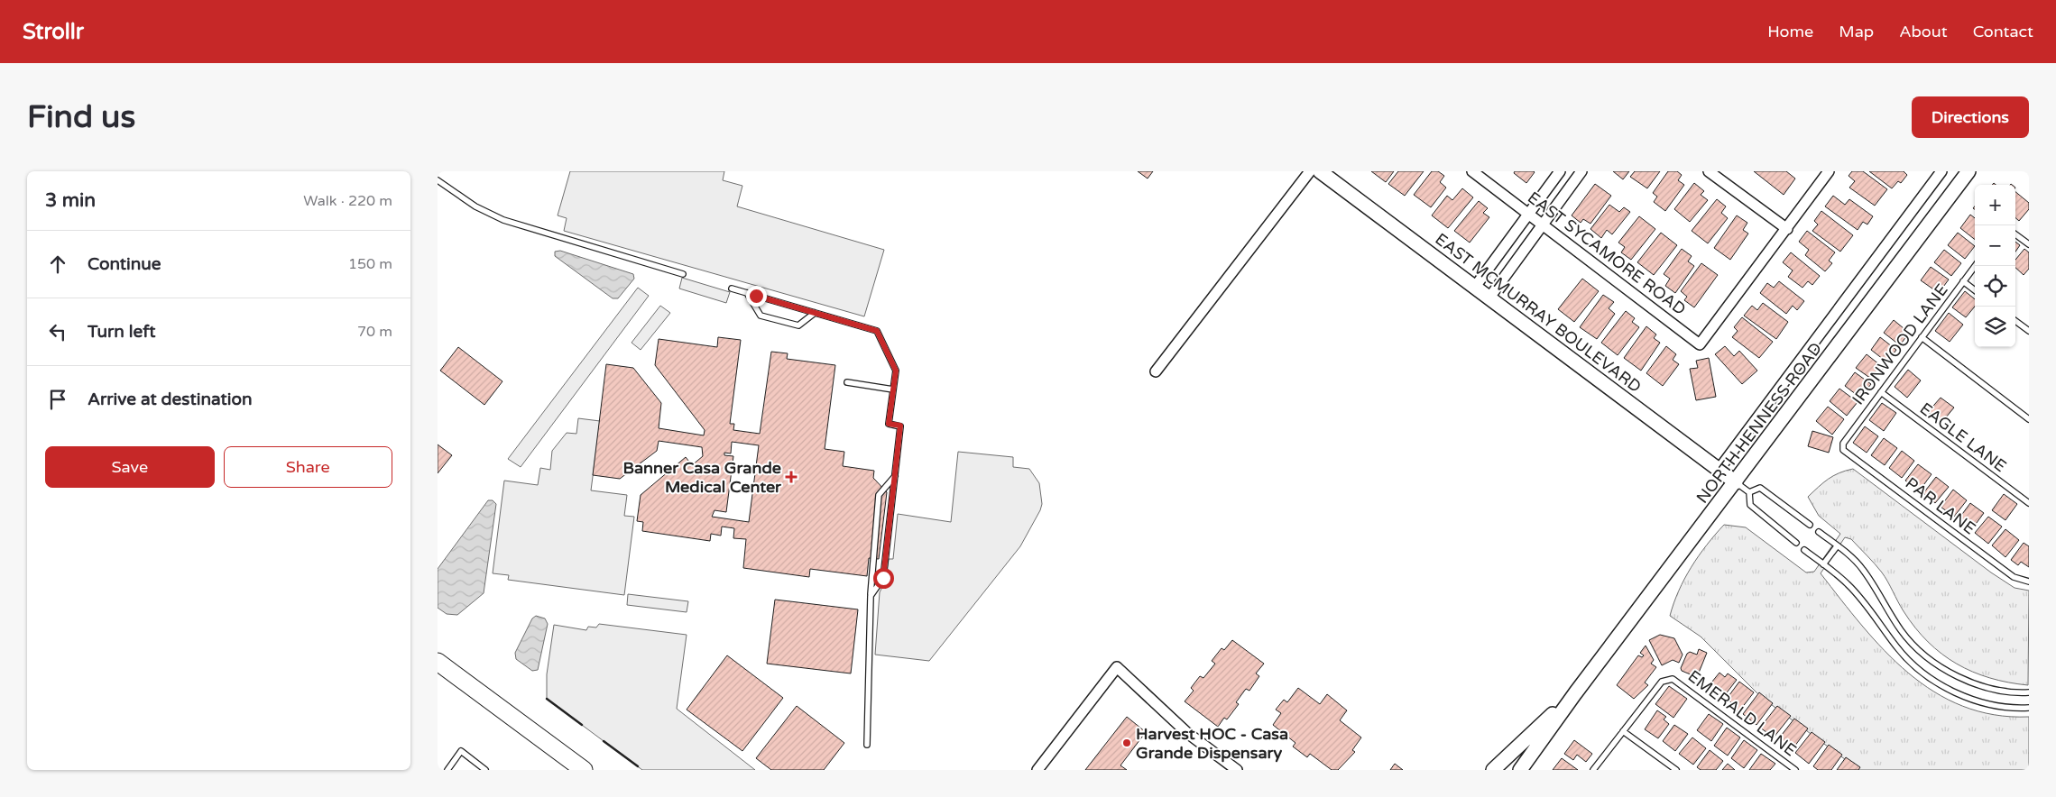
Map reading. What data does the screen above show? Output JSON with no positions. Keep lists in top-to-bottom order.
{
  "streets": {
    "street": ["EAST SYCAMORE ROAD", "EAST MCMURRAY BOULEVARD", "NORTH HENNESS ROAD"],
    "lane": [
      "IRONWOOD LANE",
      "EAGLE LANE",
      "PAR LANE",
      "EMERALD LANE"
    ]
  },
  "crossings": [
    ["EAST MCMURRAY BOULEVARD", "NORTH HENNESS ROAD"],
    ["IRONWOOD LANE", "EAGLE LANE"],
    ["IRONWOOD LANE", "PAR LANE"]
  ],
  "places": {
    "health": ["Banner Casa Grande Medical Center"],
    "other": ["Harvest HOC - Casa Grande Dispensary"]
  },
  "page": {
    "header": "Strollr",
    "nav": [
      "Home",
      "Map",
      "About",
      "Contact"
    ],
    "buttons": [
      "Directions",
      ["Save", "Share"]
    ],
    "title": "Find us",
    "heading": ["3 min", "Walk · 220 m"],
    "map_buttons": ["+", "−"],
    "list": [
      ["Continue", "150 m"],
      ["Turn left", "70 m"],
      "Arrive at destination"
    ]
  }
}
